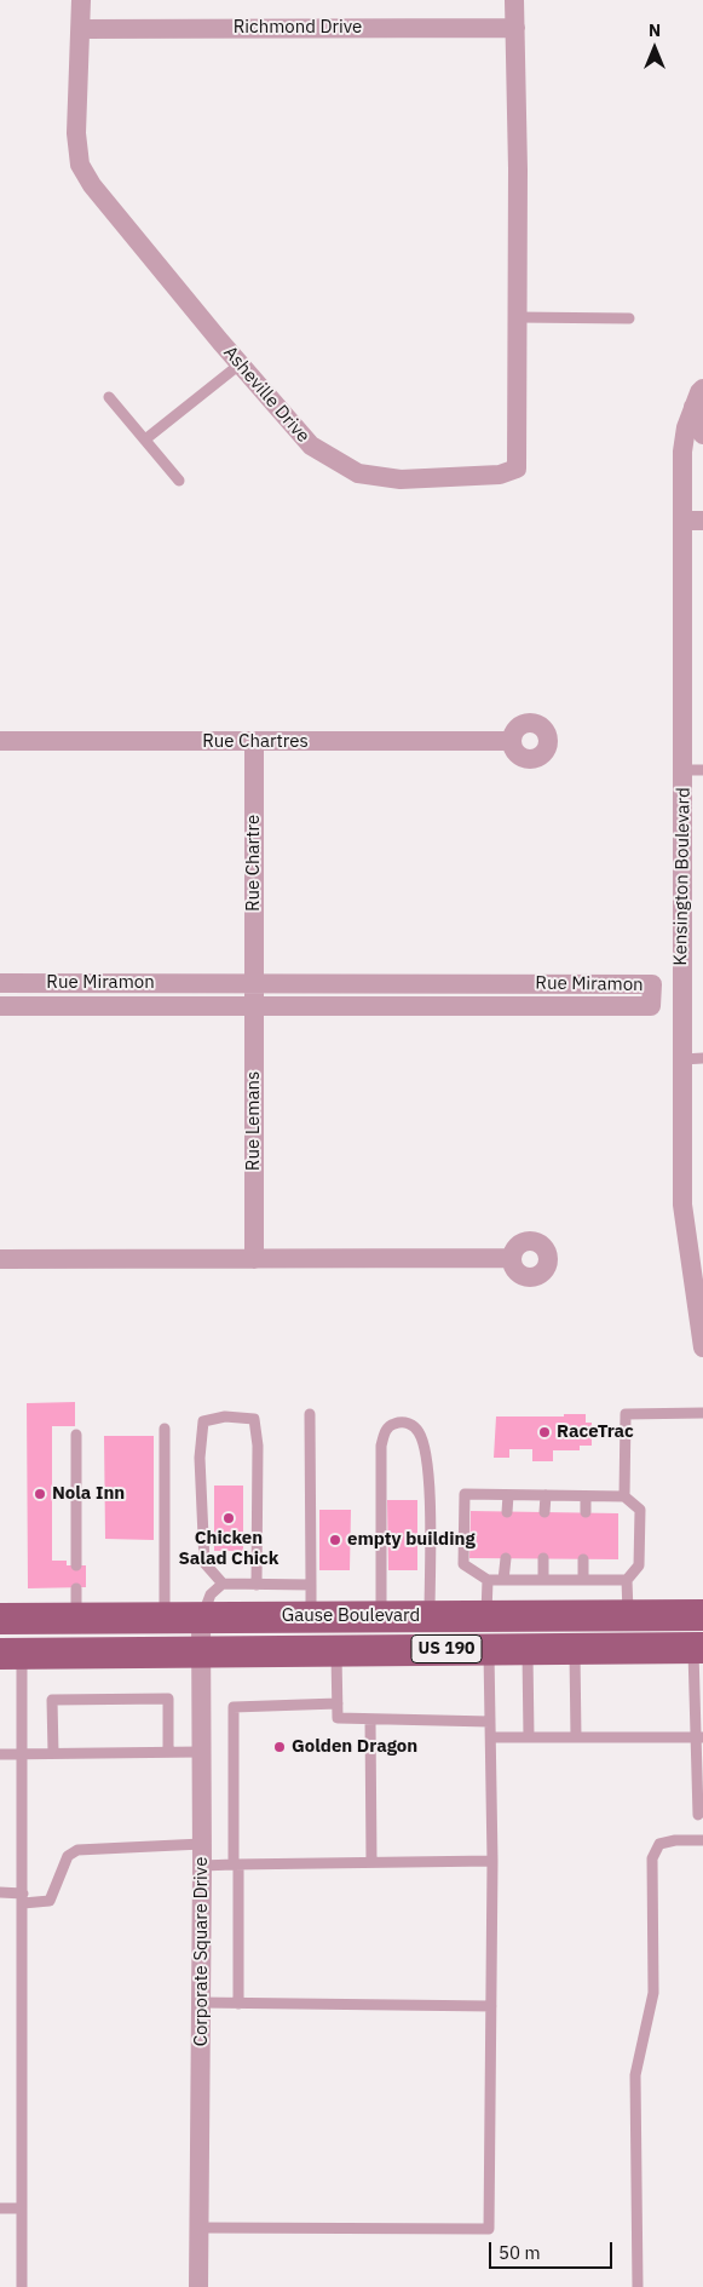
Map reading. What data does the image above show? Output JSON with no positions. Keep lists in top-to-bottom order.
{
  "streets": {
    "main road": ["Gause Boulevard", "US 190"],
    "street": [
      "Richmond Drive",
      "Asheville Drive",
      "Rue Chartres",
      "Rue Chartre",
      "Kensington Boulevard",
      "Rue Miramon",
      "Rue Lemans",
      "Corporate Square Drive"
    ]
  },
  "crossings": [
    ["Richmond Drive", "Asheville Drive"],
    ["Rue Chartres", "Rue Chartre"],
    ["Rue Chartre", "Rue Miramon"],
    ["Rue Chartre", "Rue Lemans"],
    ["Rue Miramon", "Rue Lemans"],
    ["Gause Boulevard", "Corporate Square Drive"]
  ],
  "places": [
    "RaceTrac",
    "Nola Inn",
    "Chicken Salad Chick",
    "empty building",
    "Golden Dragon"
  ],
  "scale_bar": "50 m",
  "north": "top"
}
